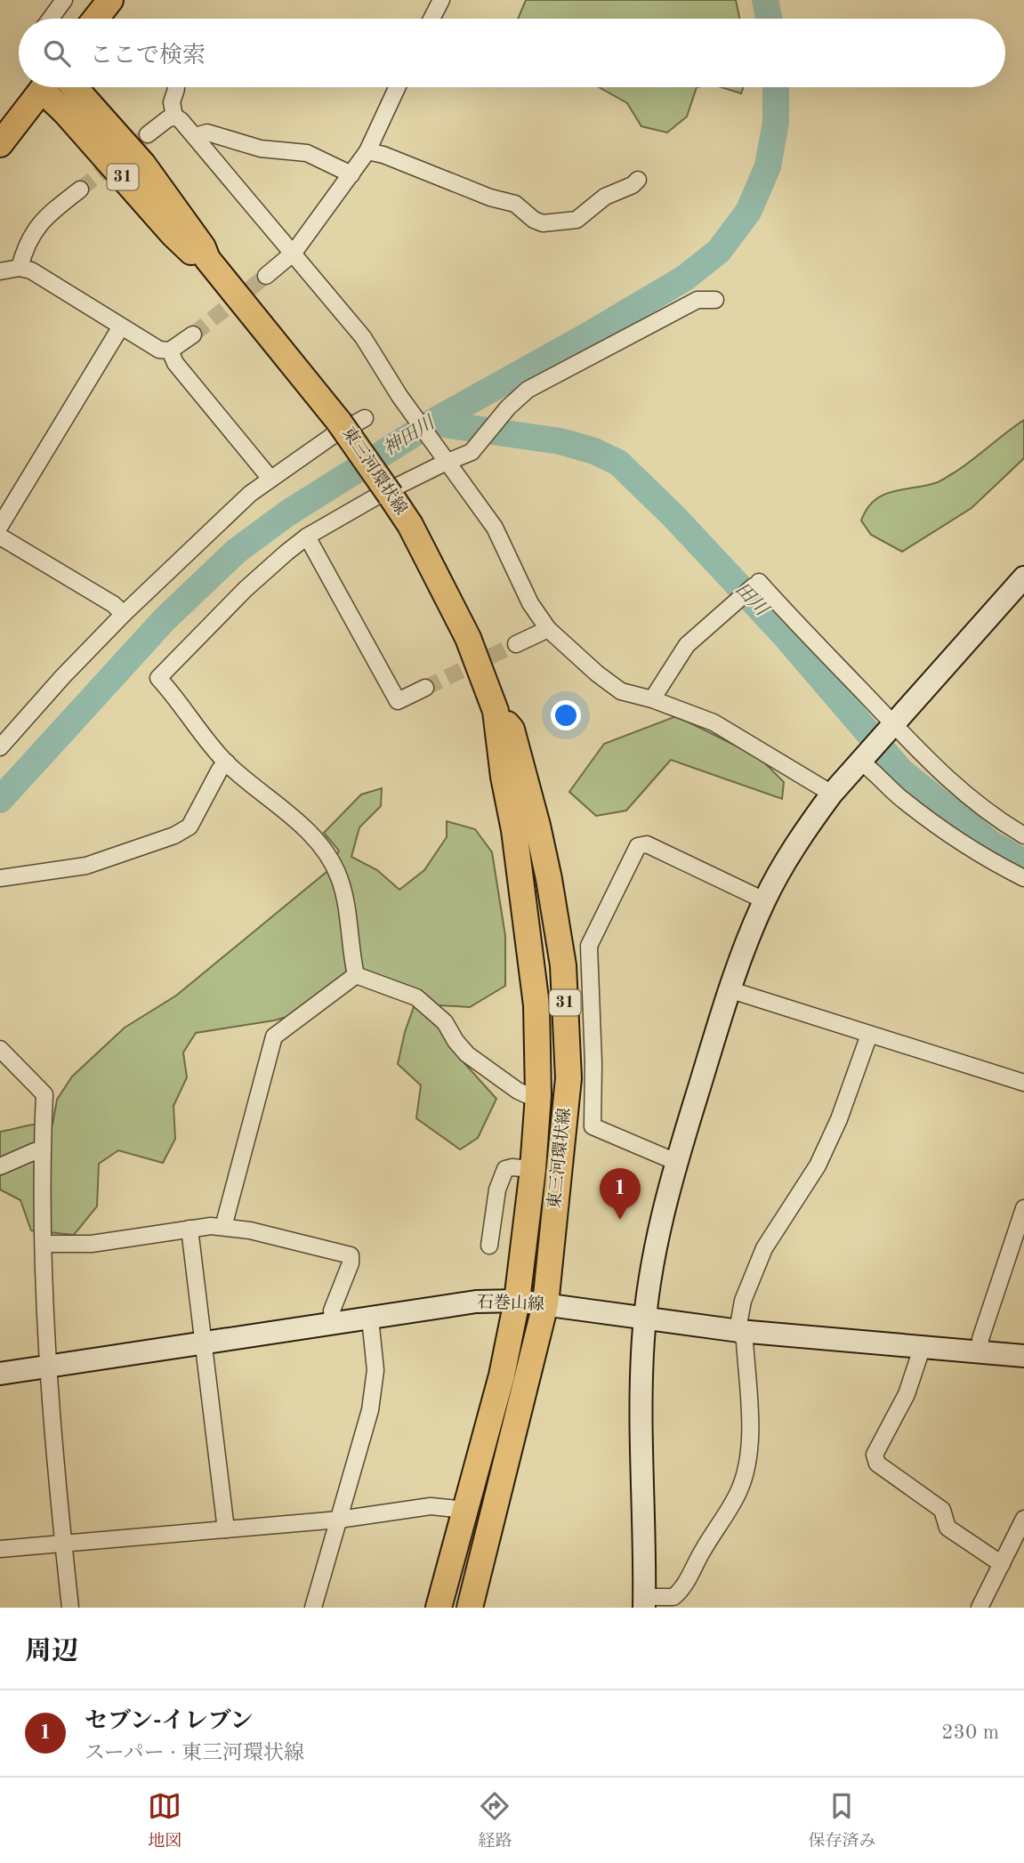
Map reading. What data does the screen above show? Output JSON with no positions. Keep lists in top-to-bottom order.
{
  "streets": {
    "main road": ["31", "東三河環状線"],
    "street": ["石巻山線"]
  },
  "crossings": [
    ["東三河環状線", "石巻山線"]
  ],
  "water": ["神田川", "田川"],
  "page": {
    "search": "ここで検索",
    "pins": "1",
    "heading": "周辺",
    "list": [
      {
        "mark": "1",
        "name": "セブン-イレブン",
        "note": "スーパー · 東三河環状線",
        "value": "230 m"
      }
    ],
    "nav": ["地図", "経路", "保存済み"]
  }
}
